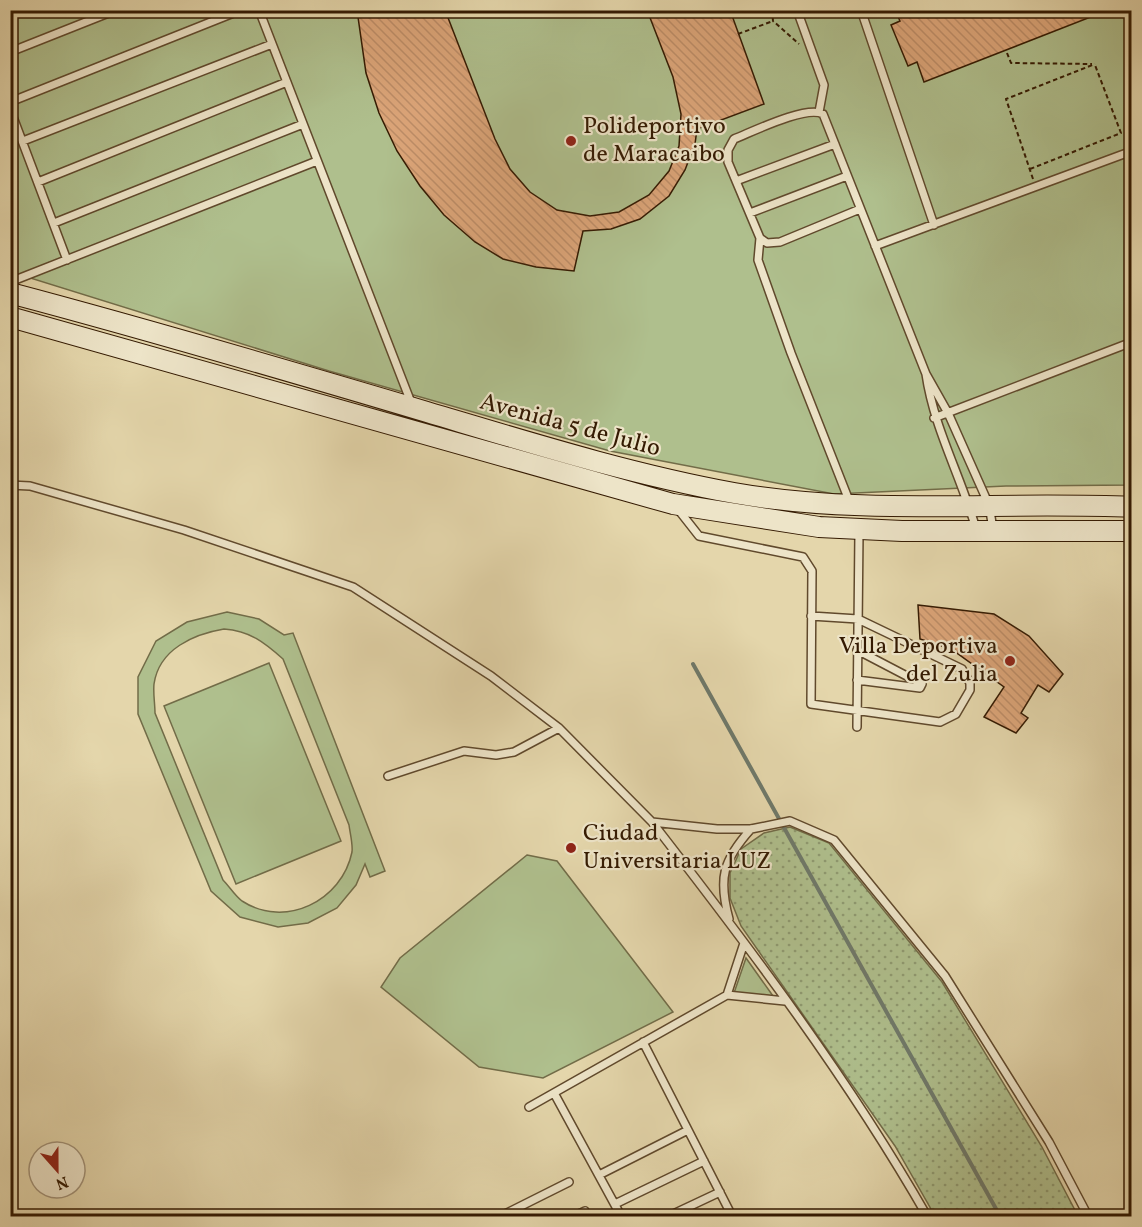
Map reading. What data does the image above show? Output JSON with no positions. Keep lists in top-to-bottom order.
{
  "streets": {
    "main road": ["Avenida 5 de Julio"]
  },
  "places": ["Polideportivo de Maracaibo", "Villa Deportiva del Zulia", "Ciudad Universitaria LUZ"],
  "north": "bottom"
}
